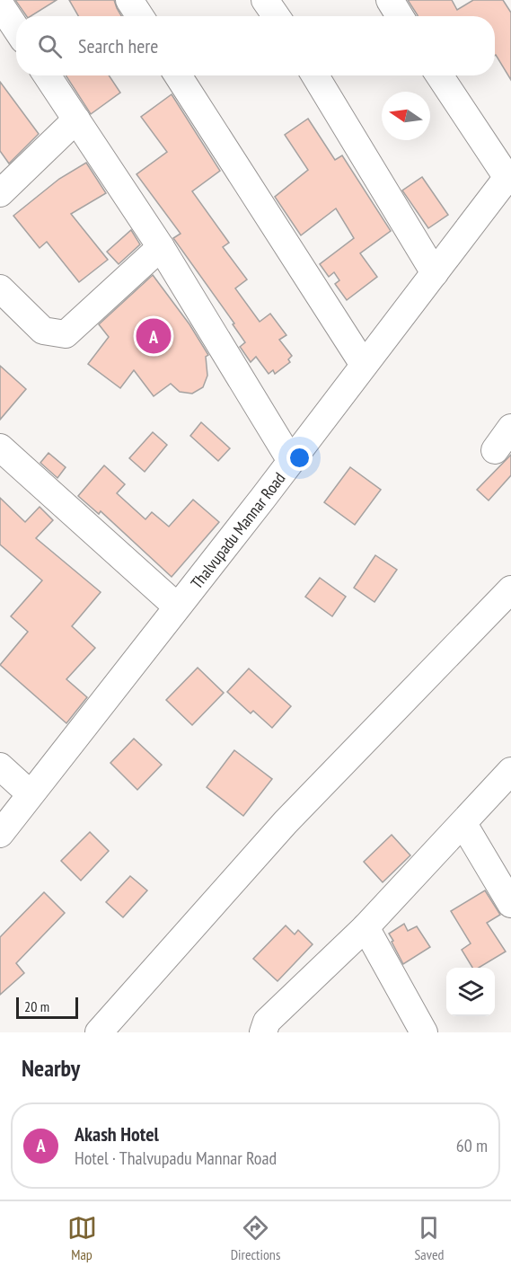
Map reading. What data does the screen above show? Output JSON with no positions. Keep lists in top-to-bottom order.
{
  "streets": {
    "street": ["Thalvupadu Mannar Road"]
  },
  "scale_bar": "20 m",
  "north": "left",
  "page": {
    "search": "Search here",
    "pins": "A",
    "scale": "20 m",
    "heading": "Nearby",
    "list": [
      {
        "mark": "A",
        "name": "Akash Hotel",
        "note": "Hotel · Thalvupadu Mannar Road",
        "value": "60 m"
      }
    ],
    "nav": ["Map", "Directions", "Saved"]
  }
}
